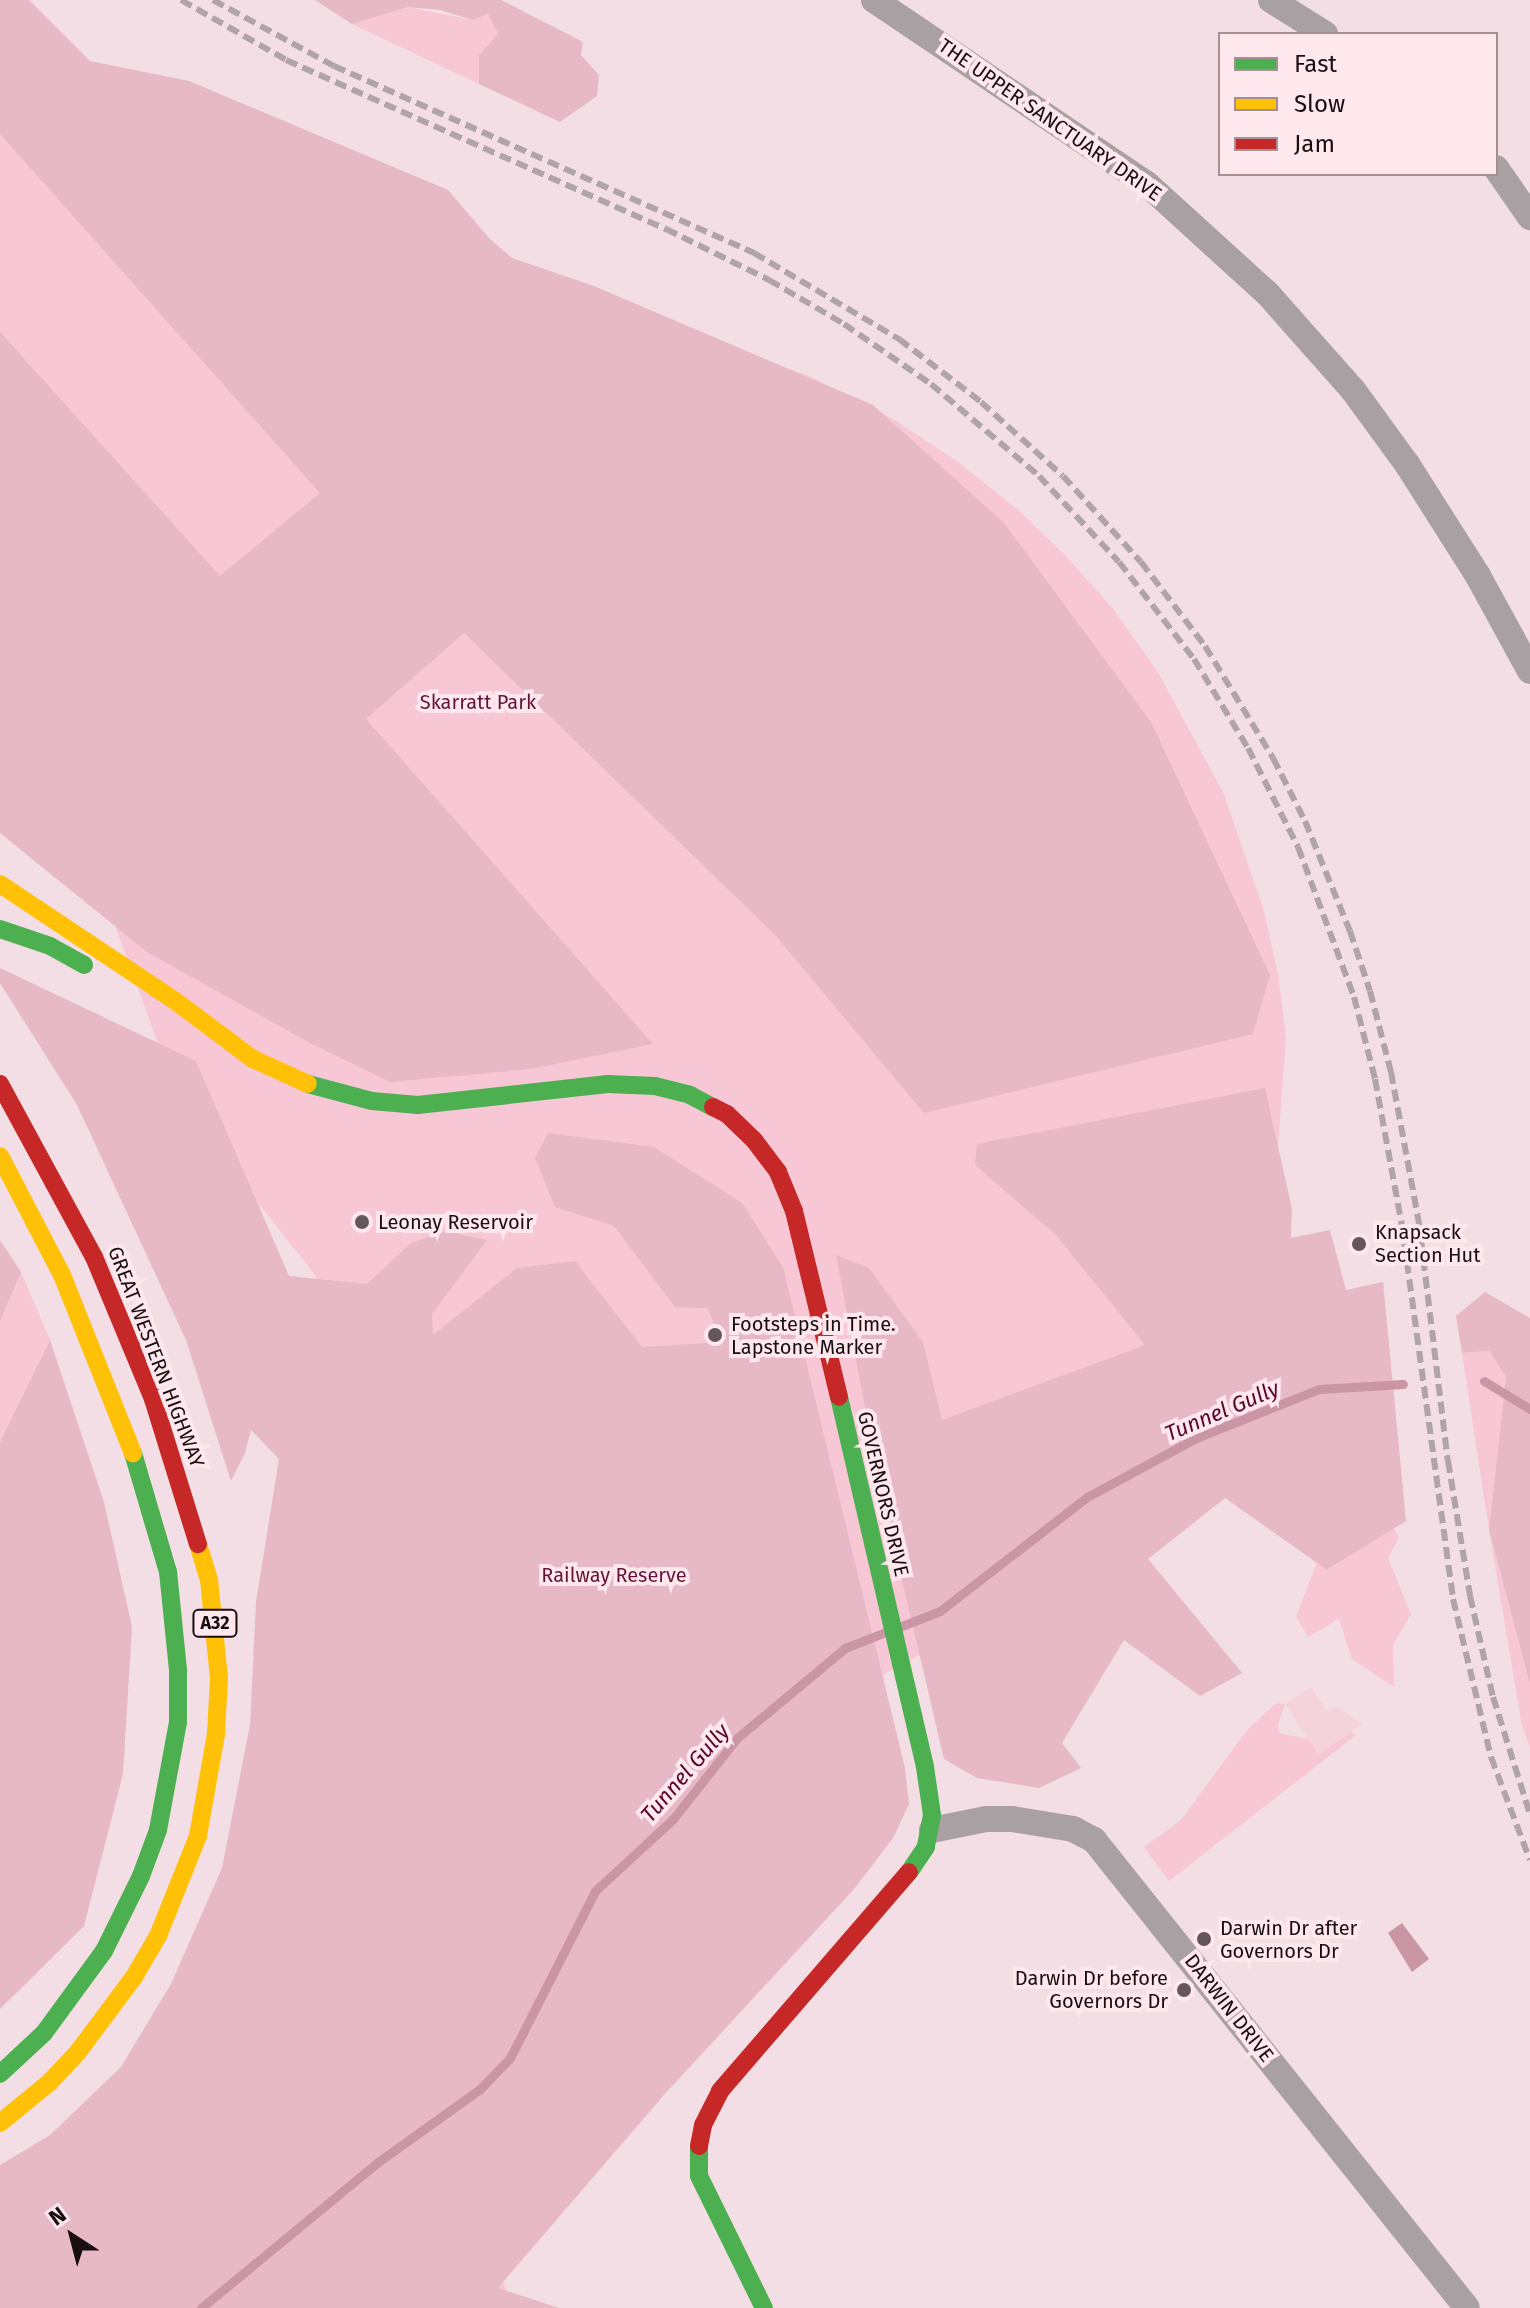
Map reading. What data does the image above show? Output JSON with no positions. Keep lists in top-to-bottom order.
{
  "streets": {
    "main road": ["GREAT WESTERN HIGHWAY", "GOVERNORS DRIVE", "A32"],
    "street": ["THE UPPER SANCTUARY DRIVE", "DARWIN DRIVE"]
  },
  "crossings": [
    ["GOVERNORS DRIVE", "DARWIN DRIVE"]
  ],
  "water": ["Tunnel Gully"],
  "parks": ["Skarratt Park", "Railway Reserve"],
  "places": [
    "Leonay Reservoir",
    "Knapsack Section Hut",
    "Footsteps in Time. Lapstone Marker",
    "Darwin Dr after Governors Dr",
    "Darwin Dr before Governors Dr"
  ],
  "legend": ["Fast", "Slow", "Jam"],
  "north": "top left"
}
